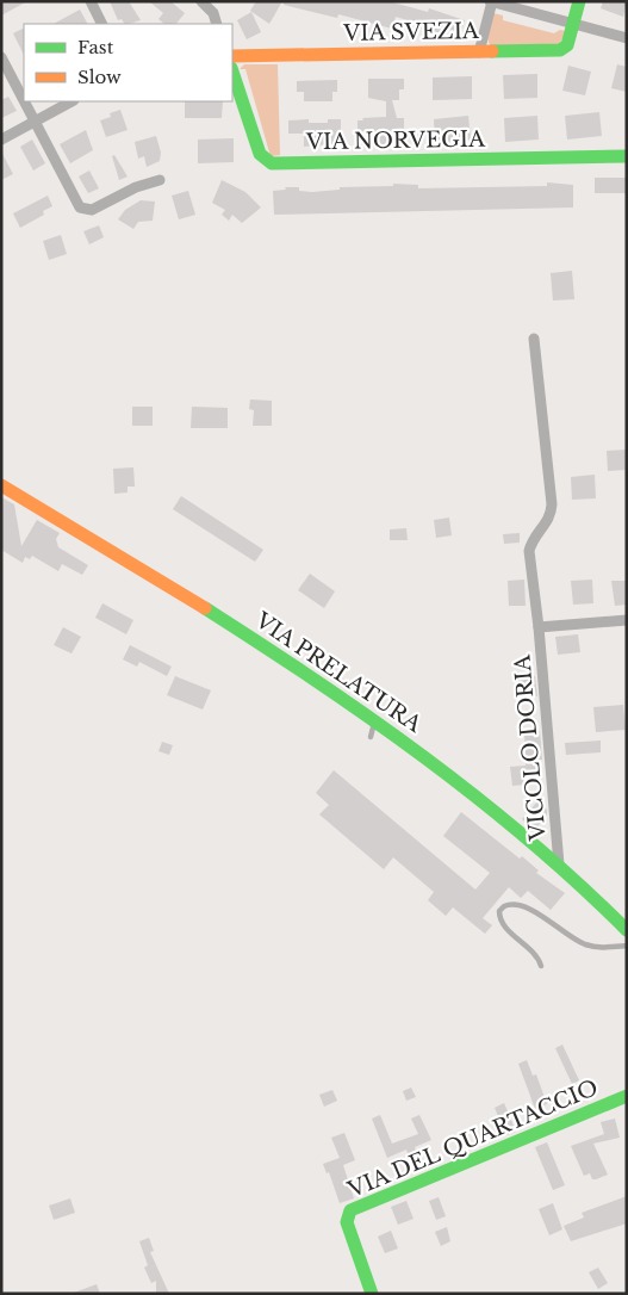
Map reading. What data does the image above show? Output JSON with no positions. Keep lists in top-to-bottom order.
{
  "streets": {
    "street": [
      "VIA SVEZIA",
      "VIA NORVEGIA",
      "VIA PRELATURA",
      "VICOLO DORIA",
      "VIA DEL QUARTACCIO"
    ]
  },
  "crossings": [
    ["VIA PRELATURA", "VICOLO DORIA"]
  ],
  "legend": ["Fast", "Slow"]
}
